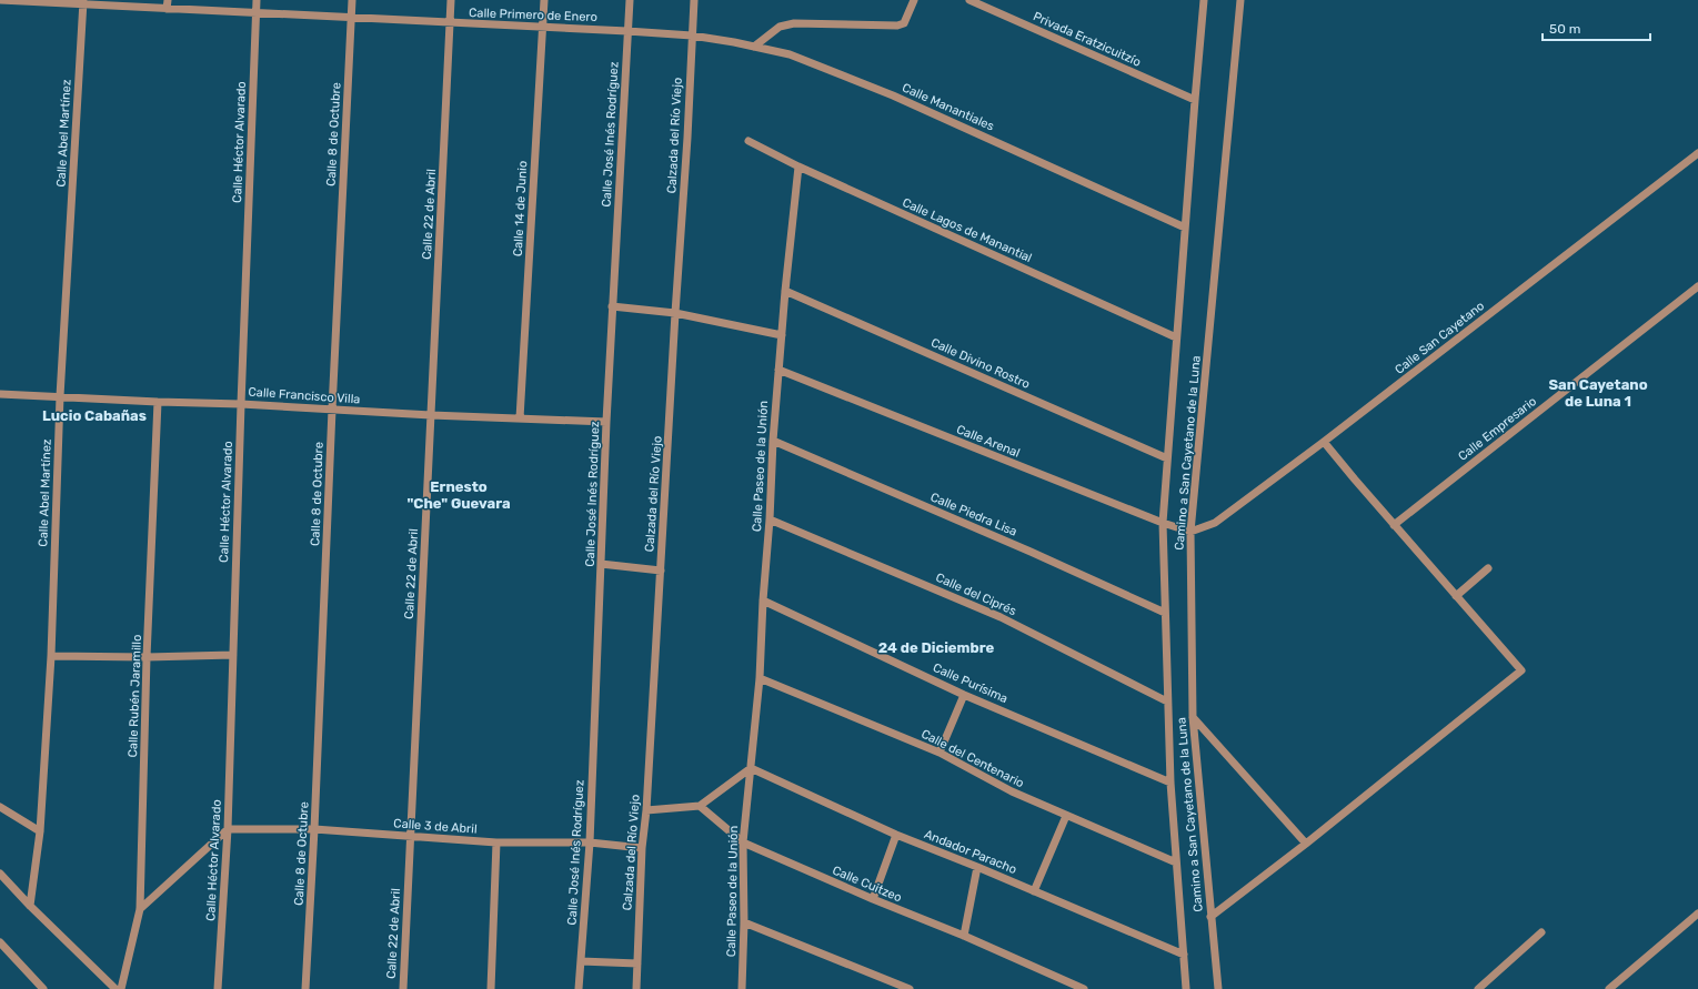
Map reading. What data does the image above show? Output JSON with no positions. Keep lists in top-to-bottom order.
{
  "streets": {
    "street": [
      "Calle Primero de Enero",
      "Privada Eratzicuitzío",
      "Calle Manantiales",
      "Calle Abel Martínez",
      "Calle 8 de Octubre",
      "Calle José Inés Rodríguez",
      "Calzada del Río Viejo",
      "Calle Héctor Alvarado",
      "Calle 14 de Junio",
      "Calle 22 de Abril",
      "Calle Lagos de Manantial",
      "Calle San Cayetano",
      "Calle Divino Rostro",
      "Calle Francisco Villa",
      "Calle Empresario",
      "Calle Arenal",
      "Camino a San Cayetano de la Luna",
      "Calle Paseo de la Unión",
      "Calle Piedra Lisa",
      "Calle del Ciprés",
      "Calle Purísima",
      "Calle Rubén Jaramillo",
      "Calle del Centenario",
      "Calle 3 de Abril",
      "Andador Paracho",
      "Calle Cuitzeo"
    ]
  },
  "crossings": [
    ["Calle Primero de Enero", "Calle Manantiales"],
    ["Calle Primero de Enero", "Calle Abel Martínez"],
    ["Calle Primero de Enero", "Calle 8 de Octubre"],
    ["Calle Primero de Enero", "Calle José Inés Rodríguez"],
    ["Calle Primero de Enero", "Calzada del Río Viejo"],
    ["Calle Primero de Enero", "Calle Héctor Alvarado"],
    ["Calle Primero de Enero", "Calle 14 de Junio"],
    ["Calle Primero de Enero", "Calle 22 de Abril"],
    ["Privada Eratzicuitzío", "Camino a San Cayetano de la Luna"],
    ["Calle Manantiales", "Calzada del Río Viejo"],
    ["Calle Manantiales", "Camino a San Cayetano de la Luna"],
    ["Calle Abel Martínez", "Calle Francisco Villa"],
    ["Calle 8 de Octubre", "Calle Francisco Villa"],
    ["Calle 8 de Octubre", "Calle 3 de Abril"],
    ["Calle José Inés Rodríguez", "Calle Francisco Villa"],
    ["Calle José Inés Rodríguez", "Calle 3 de Abril"],
    ["Calzada del Río Viejo", "Calle 3 de Abril"],
    ["Calle Héctor Alvarado", "Calle Francisco Villa"],
    ["Calle Héctor Alvarado", "Calle 3 de Abril"],
    ["Calle 14 de Junio", "Calle Francisco Villa"],
    ["Calle 22 de Abril", "Calle Francisco Villa"],
    ["Calle 22 de Abril", "Calle 3 de Abril"],
    ["Calle Lagos de Manantial", "Camino a San Cayetano de la Luna"],
    ["Calle Lagos de Manantial", "Calle Paseo de la Unión"],
    ["Calle San Cayetano", "Calle Arenal"],
    ["Calle San Cayetano", "Camino a San Cayetano de la Luna"],
    ["Calle Divino Rostro", "Camino a San Cayetano de la Luna"],
    ["Calle Divino Rostro", "Calle Paseo de la Unión"],
    ["Calle Francisco Villa", "Calle Rubén Jaramillo"],
    ["Calle Arenal", "Camino a San Cayetano de la Luna"],
    ["Calle Arenal", "Calle Paseo de la Unión"],
    ["Camino a San Cayetano de la Luna", "Calle Piedra Lisa"],
    ["Camino a San Cayetano de la Luna", "Calle del Ciprés"],
    ["Camino a San Cayetano de la Luna", "Calle Purísima"],
    ["Camino a San Cayetano de la Luna", "Calle del Centenario"],
    ["Camino a San Cayetano de la Luna", "Andador Paracho"],
    ["Calle Paseo de la Unión", "Calle Piedra Lisa"],
    ["Calle Paseo de la Unión", "Calle del Ciprés"],
    ["Calle Paseo de la Unión", "Calle Purísima"],
    ["Calle Paseo de la Unión", "Calle del Centenario"],
    ["Calle Paseo de la Unión", "Andador Paracho"],
    ["Calle Paseo de la Unión", "Calle Cuitzeo"]
  ],
  "districts": [
    "San Cayetano de Luna 1",
    "Lucio Cabañas",
    "Ernesto \"Che\" Guevara",
    "24 de Diciembre"
  ],
  "scale_bar": "50 m"
}
